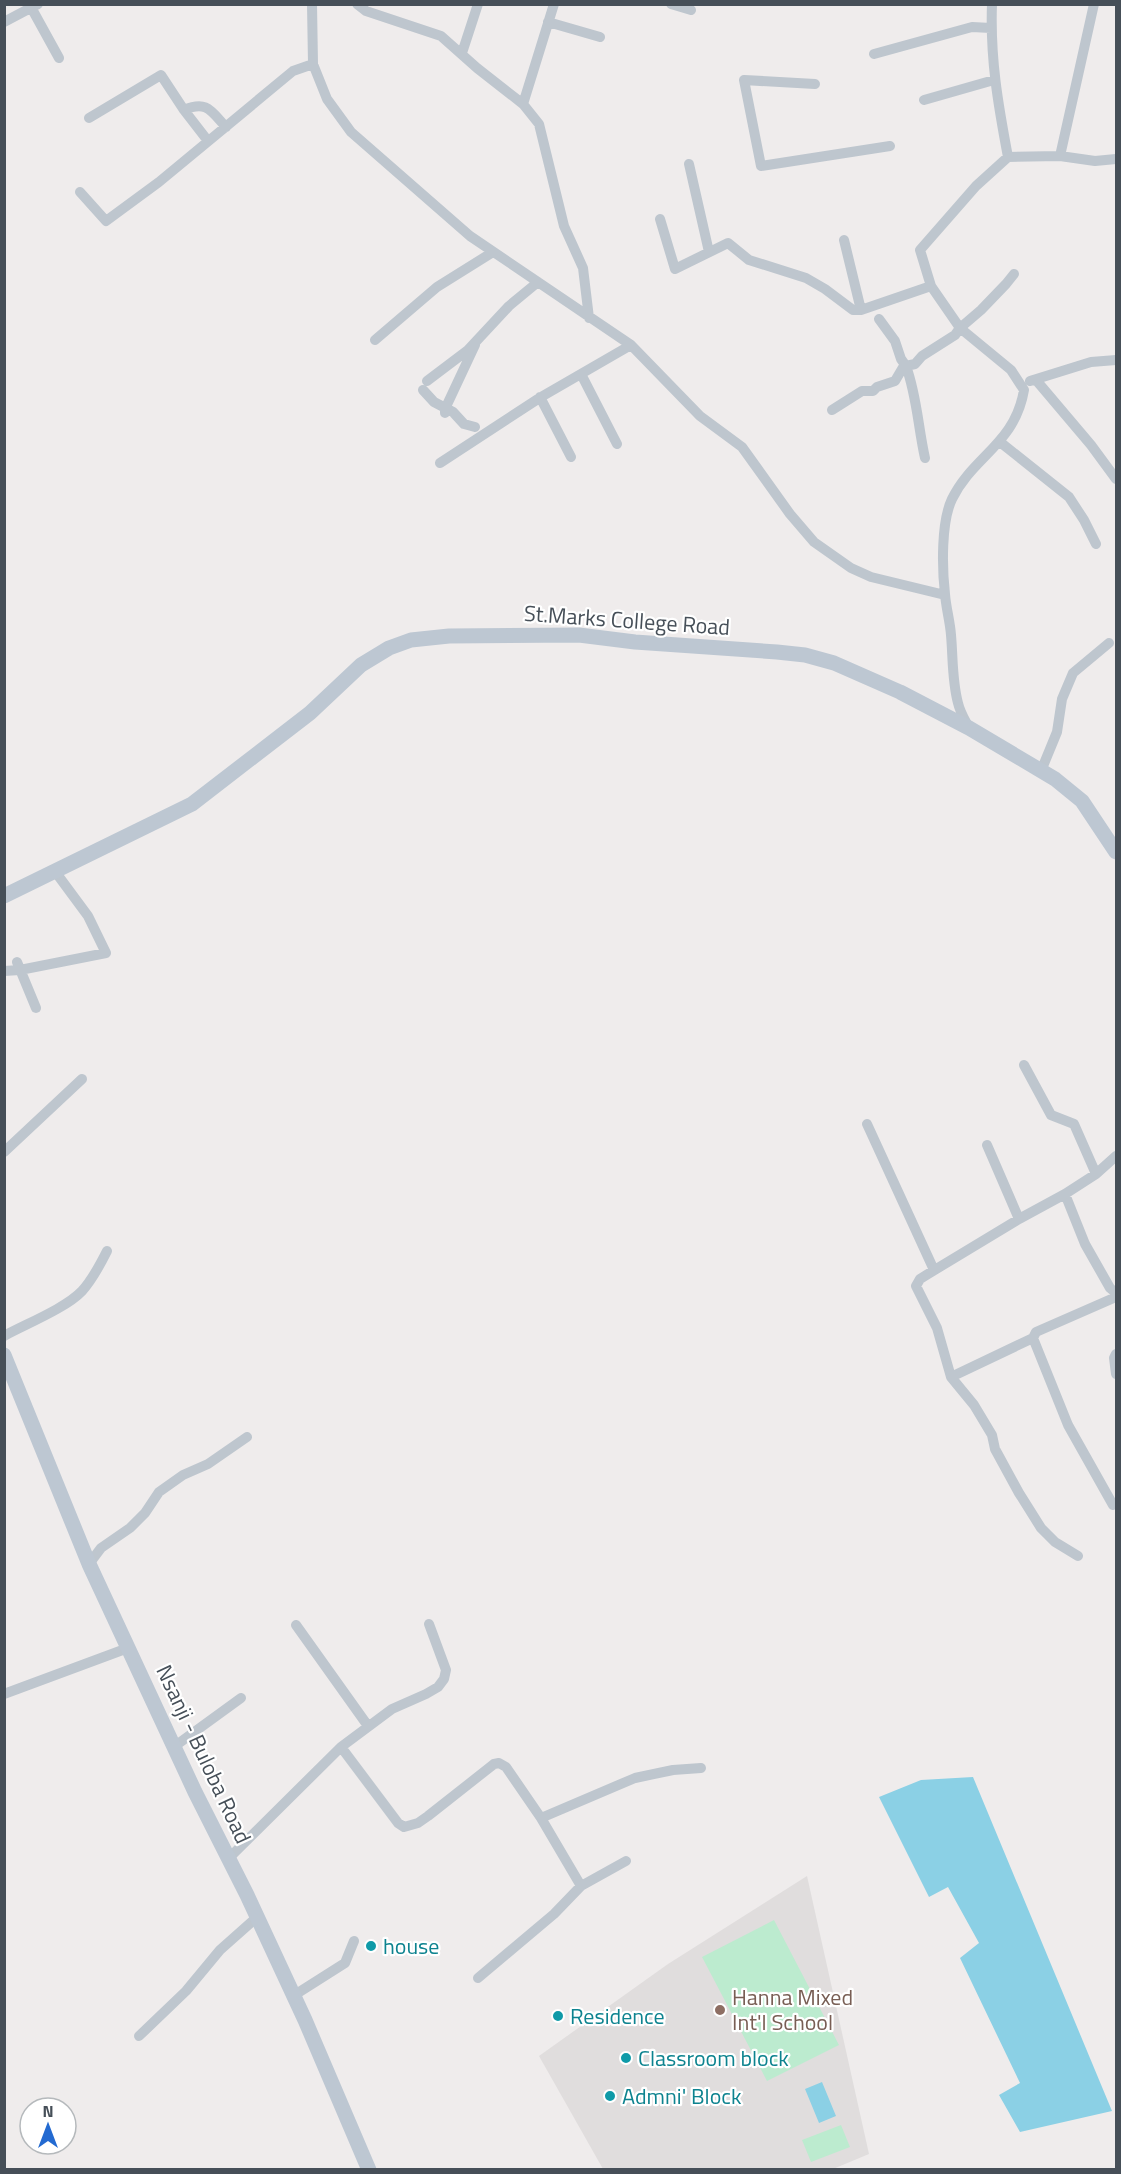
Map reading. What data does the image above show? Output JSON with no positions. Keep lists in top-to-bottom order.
{
  "streets": {
    "main road": ["St.Marks College Road", "Nsanji - Buloba Road"]
  },
  "places": [
    "house",
    "Hanna Mixed Int'l School",
    "Residence",
    "Classroom block",
    "Admni' Block"
  ],
  "north": "top"
}
